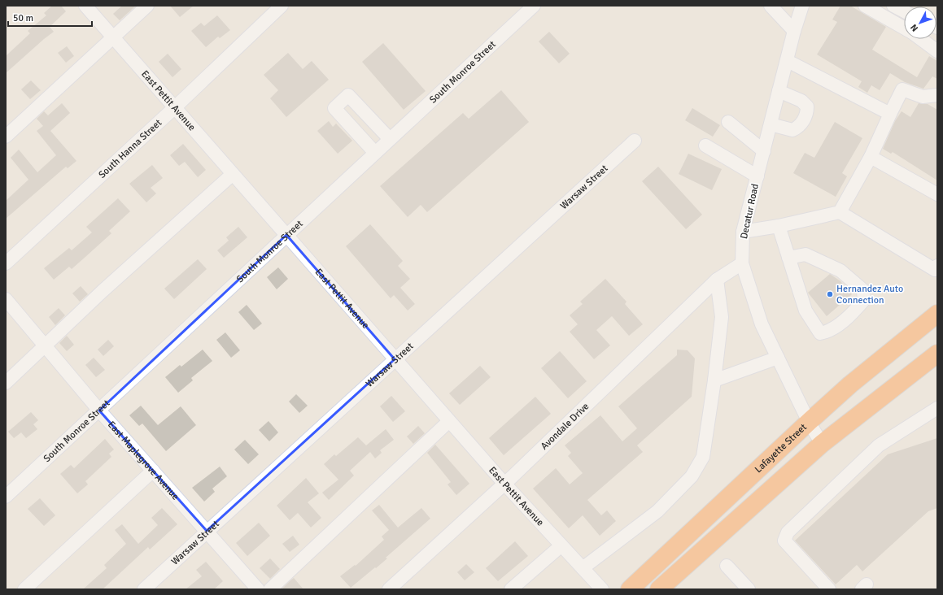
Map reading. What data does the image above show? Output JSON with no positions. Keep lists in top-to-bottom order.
{
  "streets": {
    "highway": ["Lafayette Street"],
    "street": [
      "South Monroe Street",
      "East Pettit Avenue",
      "South Hanna Street",
      "Warsaw Street",
      "Decatur Road",
      "Avondale Drive",
      "East Maplegrove Avenue"
    ]
  },
  "crossings": [
    ["South Monroe Street", "East Pettit Avenue"],
    ["South Monroe Street", "East Maplegrove Avenue"],
    ["East Pettit Avenue", "South Hanna Street"],
    ["East Pettit Avenue", "Warsaw Street"],
    ["East Pettit Avenue", "Avondale Drive"],
    ["Warsaw Street", "East Maplegrove Avenue"],
    ["Decatur Road", "Avondale Drive"],
    ["Decatur Road", "Lafayette Street"]
  ],
  "places": ["Hernandez Auto Connection"],
  "scale_bar": "50 m",
  "north": "bottom left"
}
